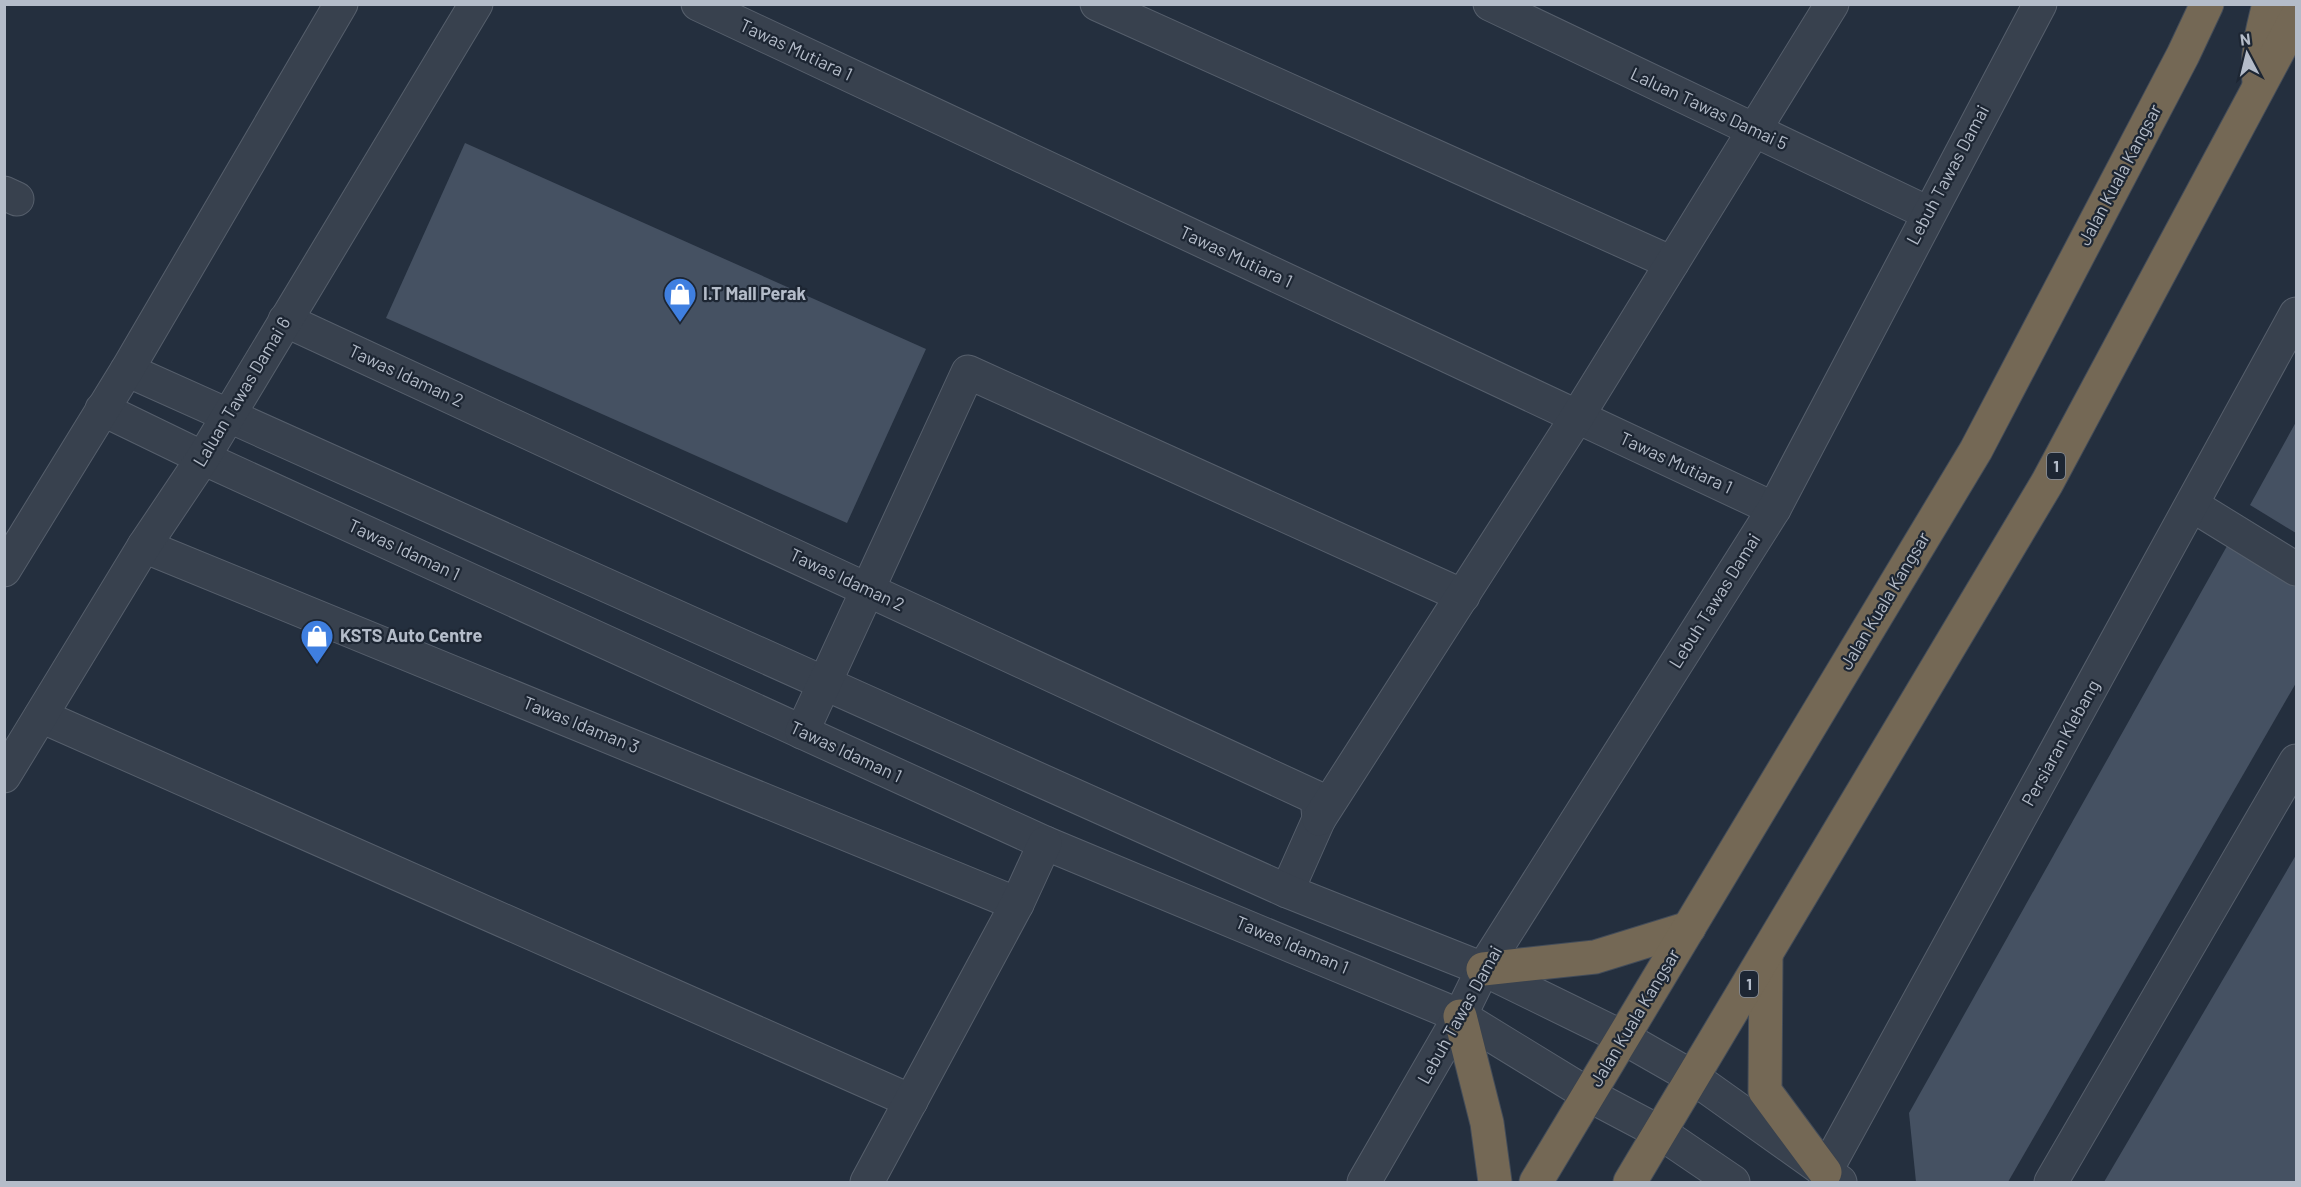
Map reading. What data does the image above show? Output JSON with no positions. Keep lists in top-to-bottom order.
{
  "streets": {
    "highway": ["Jalan Kuala Kangsar", "1"],
    "street": [
      "Tawas Mutiara 1",
      "Laluan Tawas Damai 5",
      "Lebuh Tawas Damai",
      "Tawas Idaman 2",
      "Laluan Tawas Damai 6",
      "Tawas Idaman 1",
      "Tawas Idaman 3",
      "Persiaran Klebang"
    ]
  },
  "crossings": [
    ["Tawas Mutiara 1", "Lebuh Tawas Damai"],
    ["Laluan Tawas Damai 5", "Lebuh Tawas Damai"],
    ["Lebuh Tawas Damai", "Tawas Idaman 1"],
    ["Jalan Kuala Kangsar", "Tawas Idaman 1"],
    ["Tawas Idaman 2", "Laluan Tawas Damai 6"],
    ["Laluan Tawas Damai 6", "Tawas Idaman 1"],
    ["Laluan Tawas Damai 6", "Tawas Idaman 3"],
    ["1", "Tawas Idaman 1"]
  ],
  "places": {
    "shop": ["I.T Mall Perak", "KSTS Auto Centre"]
  },
  "north": "top"
}
